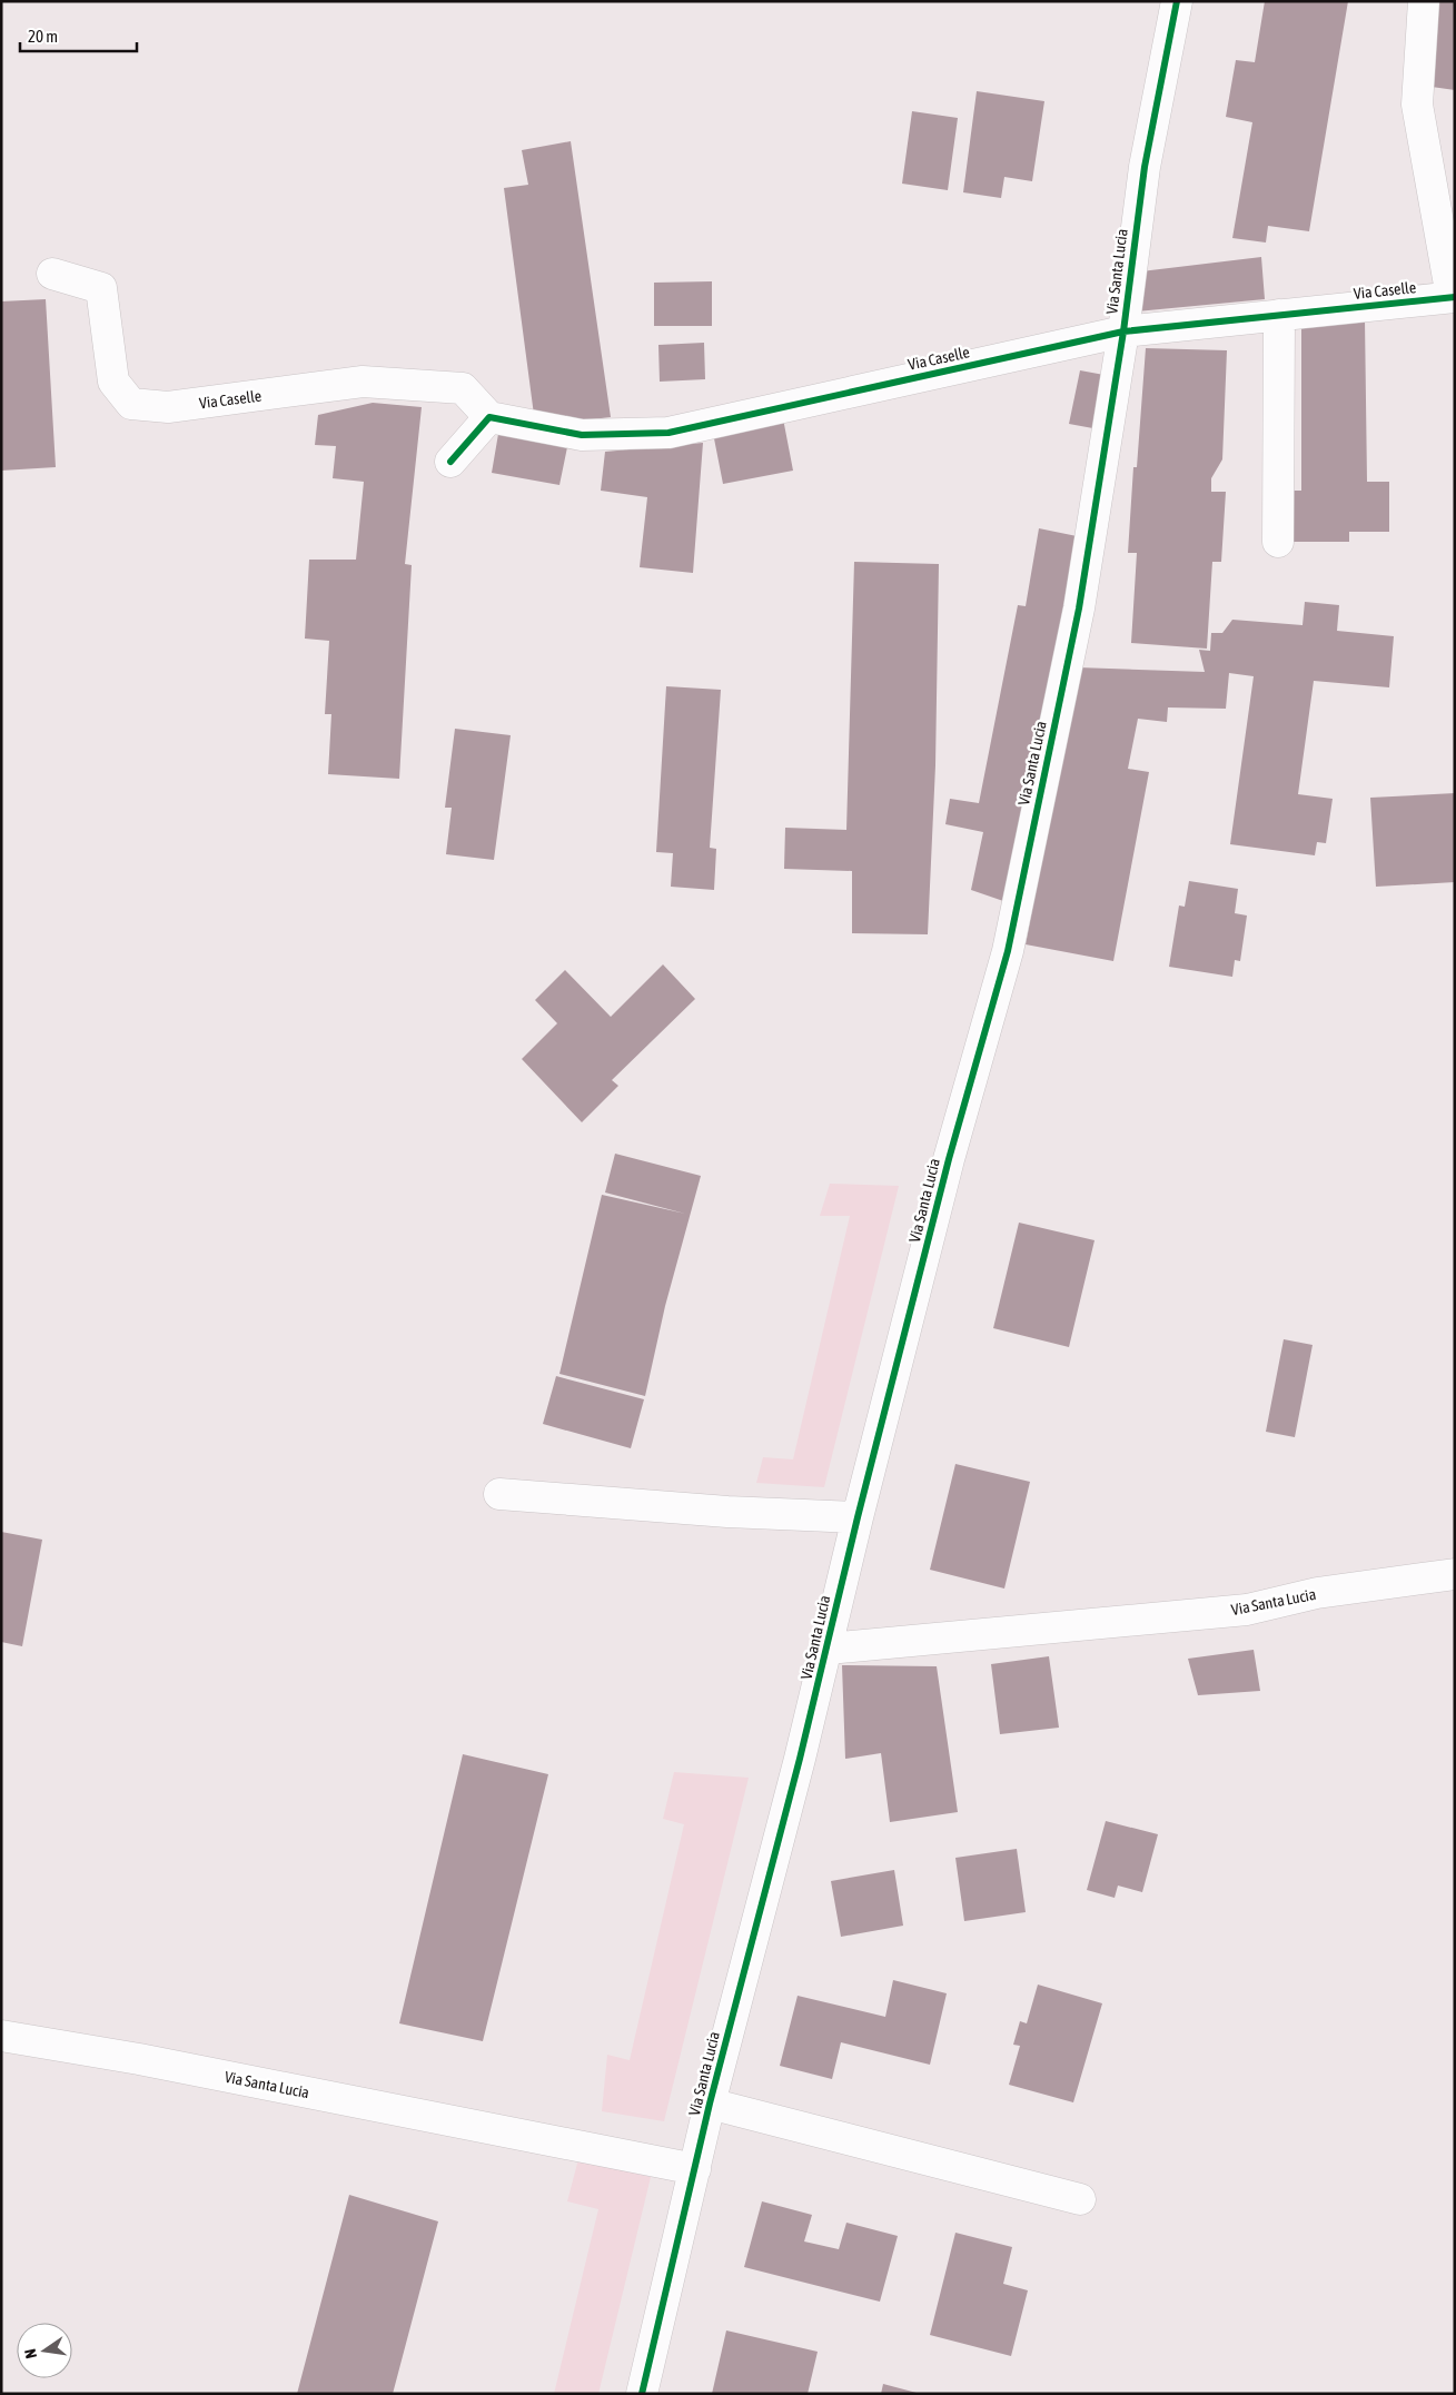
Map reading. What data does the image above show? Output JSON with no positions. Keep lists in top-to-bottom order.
{
  "streets": {
    "street": ["Via Santa Lucia", "Via Caselle"]
  },
  "crossings": [
    ["Via Santa Lucia", "Via Caselle"]
  ],
  "scale_bar": "20 m",
  "north": "left"
}
